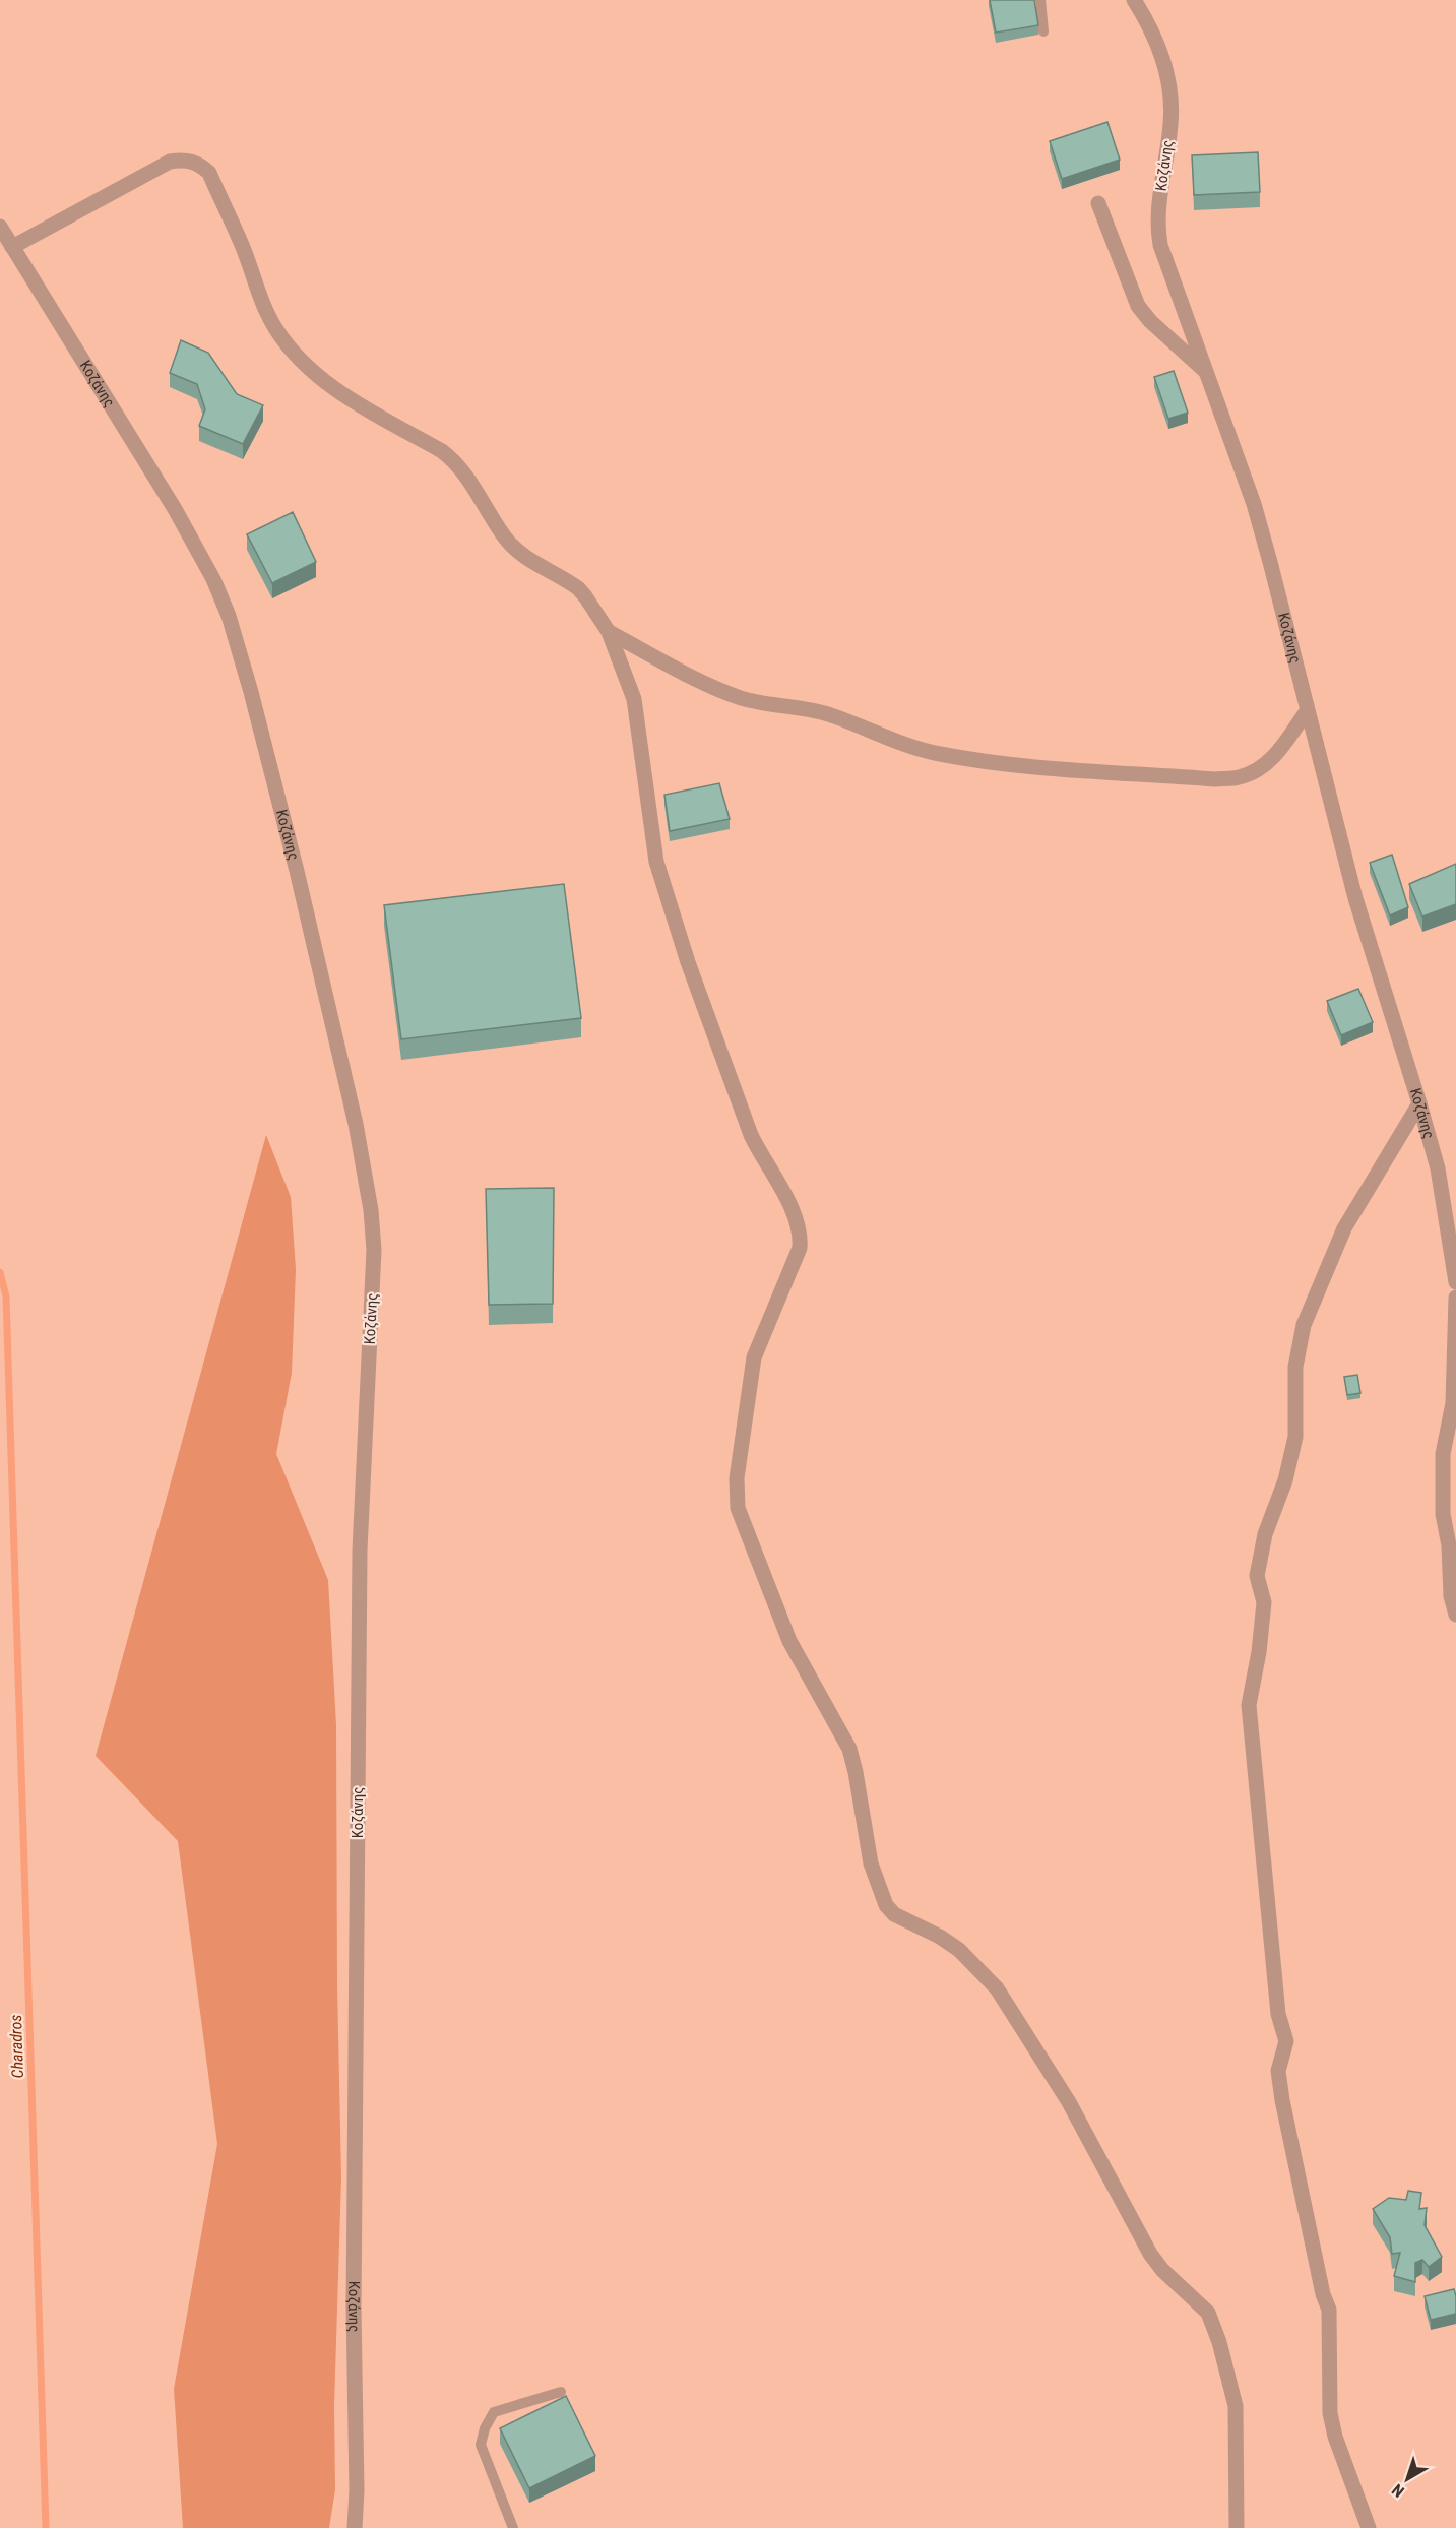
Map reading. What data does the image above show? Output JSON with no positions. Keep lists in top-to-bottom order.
{
  "streets": {
    "street": ["Κοζάνης"]
  },
  "water": ["Charadros"],
  "north": "bottom left"
}
